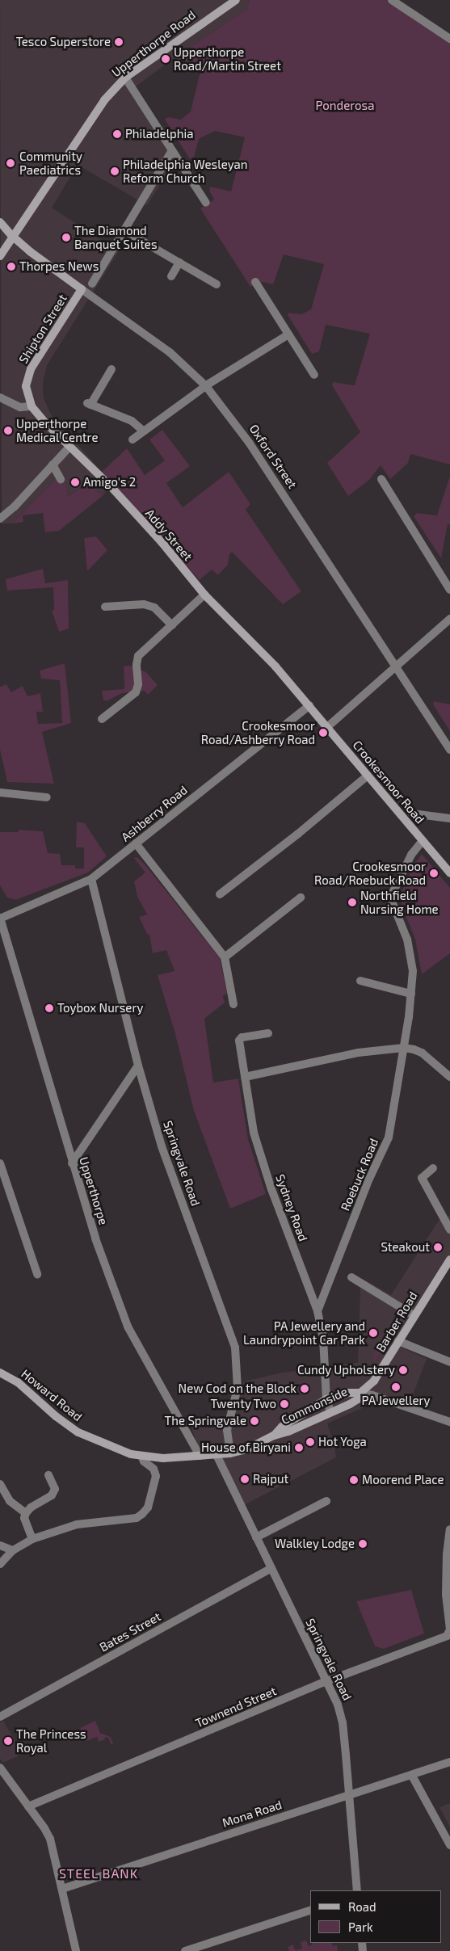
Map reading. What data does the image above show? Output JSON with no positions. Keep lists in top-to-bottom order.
{
  "streets": {
    "street": [
      "Upperthorpe Road",
      "Shipton Street",
      "Oxford Street",
      "Addy Street",
      "Crookesmoor Road",
      "Ashberry Road",
      "Springvale Road",
      "Roebuck Road",
      "Upperthorpe",
      "Sydney Road",
      "Barber Road",
      "Howard Road",
      "Commonside",
      "Bates Street",
      "Townend Street",
      "Mona Road"
    ]
  },
  "crossings": [
    ["Upperthorpe Road", "Oxford Street"],
    ["Shipton Street", "Oxford Street"],
    ["Shipton Street", "Addy Street"],
    ["Addy Street", "Crookesmoor Road"],
    ["Addy Street", "Ashberry Road"],
    ["Crookesmoor Road", "Ashberry Road"],
    ["Crookesmoor Road", "Roebuck Road"],
    ["Ashberry Road", "Springvale Road"],
    ["Ashberry Road", "Upperthorpe"],
    ["Springvale Road", "Howard Road"],
    ["Springvale Road", "Commonside"],
    ["Springvale Road", "Bates Street"],
    ["Springvale Road", "Townend Street"],
    ["Springvale Road", "Mona Road"],
    ["Roebuck Road", "Sydney Road"],
    ["Upperthorpe", "Howard Road"],
    ["Sydney Road", "Commonside"],
    ["Barber Road", "Commonside"],
    ["Howard Road", "Commonside"]
  ],
  "districts": ["STEEL BANK"],
  "parks": ["Ponderosa"],
  "places": [
    "Tesco Superstore",
    "Upperthorpe Road/Martin Street",
    "Philadelphia",
    "Community Paediatrics",
    "Philadelphia Wesleyan Reform Church",
    "The Diamond Banquet Suites",
    "Thorpes News",
    "Upperthorpe Medical Centre",
    "Amigo's 2",
    "Crookesmoor Road/Ashberry Road",
    "Crookesmoor Road/Roebuck Road",
    "Northfield Nursing Home",
    "Toybox Nursery",
    "Steakout",
    "PA Jewellery and Laundrypoint Car Park",
    "Cundy Upholstery",
    "PA Jewellery",
    "New Cod on the Block",
    "Twenty Two",
    "The Springvale",
    "Hot Yoga",
    "House of Biryani",
    "Rajput",
    "Moorend Place",
    "Walkley Lodge",
    "The Princess Royal"
  ],
  "legend": ["Road", "Park"]
}
